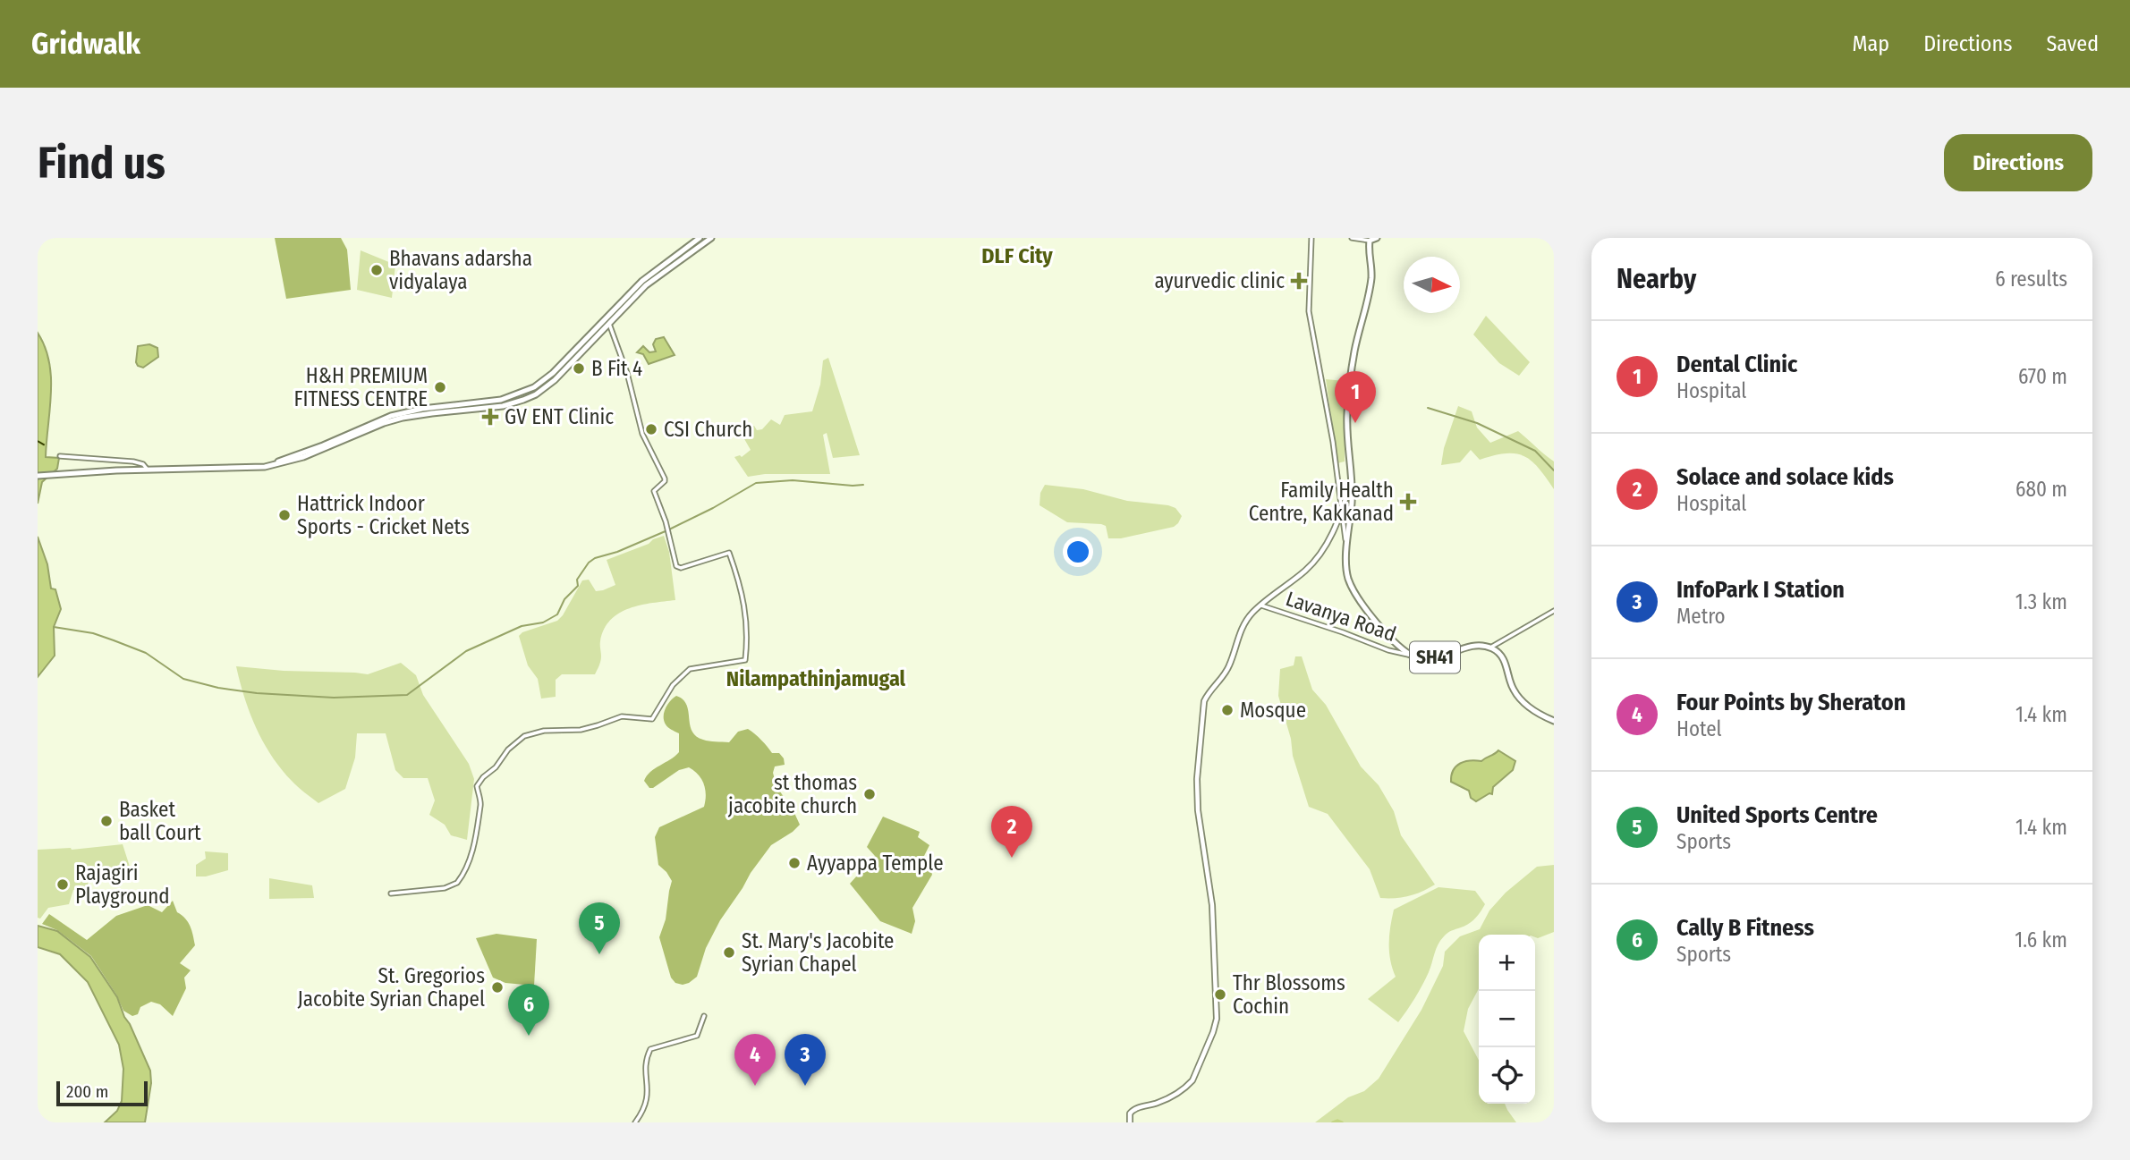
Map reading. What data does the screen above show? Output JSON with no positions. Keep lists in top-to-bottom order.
{
  "streets": {
    "main road": ["SH41"],
    "street": ["Lavanya Road"]
  },
  "crossings": [
    ["Lavanya Road", "SH41"]
  ],
  "districts": ["DLF City", "Nilampathinjamugal"],
  "places": {
    "other": [
      "Bhavans adarsha vidyalaya",
      "B Fit 4",
      "H&H PREMIUM FITNESS CENTRE",
      "CSI Church",
      "Hattrick Indoor Sports - Cricket Nets",
      "Mosque",
      "st thomas jacobite church",
      "Basket ball Court",
      "Ayyappa Temple",
      "Rajagiri Playground",
      "St. Mary's Jacobite Syrian Chapel",
      "St. Gregorios Jacobite Syrian Chapel",
      "Thr Blossoms Cochin"
    ],
    "health": ["ayurvedic clinic", "GV ENT Clinic", "Family Health Centre, Kakkanad"]
  },
  "scale_bar": "200 m",
  "north": "right",
  "page": {
    "header": "Gridwalk",
    "nav": ["Map", "Directions", "Saved"],
    "buttons": "Directions",
    "title": "Find us",
    "heading": ["Nearby", "6 results"],
    "list": [
      {
        "mark": "1",
        "name": "Dental Clinic",
        "note": "Hospital",
        "value": "670 m"
      },
      {
        "mark": "2",
        "name": "Solace and solace kids",
        "note": "Hospital",
        "value": "680 m"
      },
      {
        "mark": "3",
        "name": "InfoPark I Station",
        "note": "Metro",
        "value": "1.3 km"
      },
      {
        "mark": "4",
        "name": "Four Points by Sheraton",
        "note": "Hotel",
        "value": "1.4 km"
      },
      {
        "mark": "5",
        "name": "United Sports Centre",
        "note": "Sports",
        "value": "1.4 km"
      },
      {
        "mark": "6",
        "name": "Cally B Fitness",
        "note": "Sports",
        "value": "1.6 km"
      }
    ],
    "pins": [
      "1",
      "2",
      "5",
      "6",
      "3",
      "4"
    ],
    "map_buttons": ["+", "−"],
    "scale": "200 m"
  }
}
